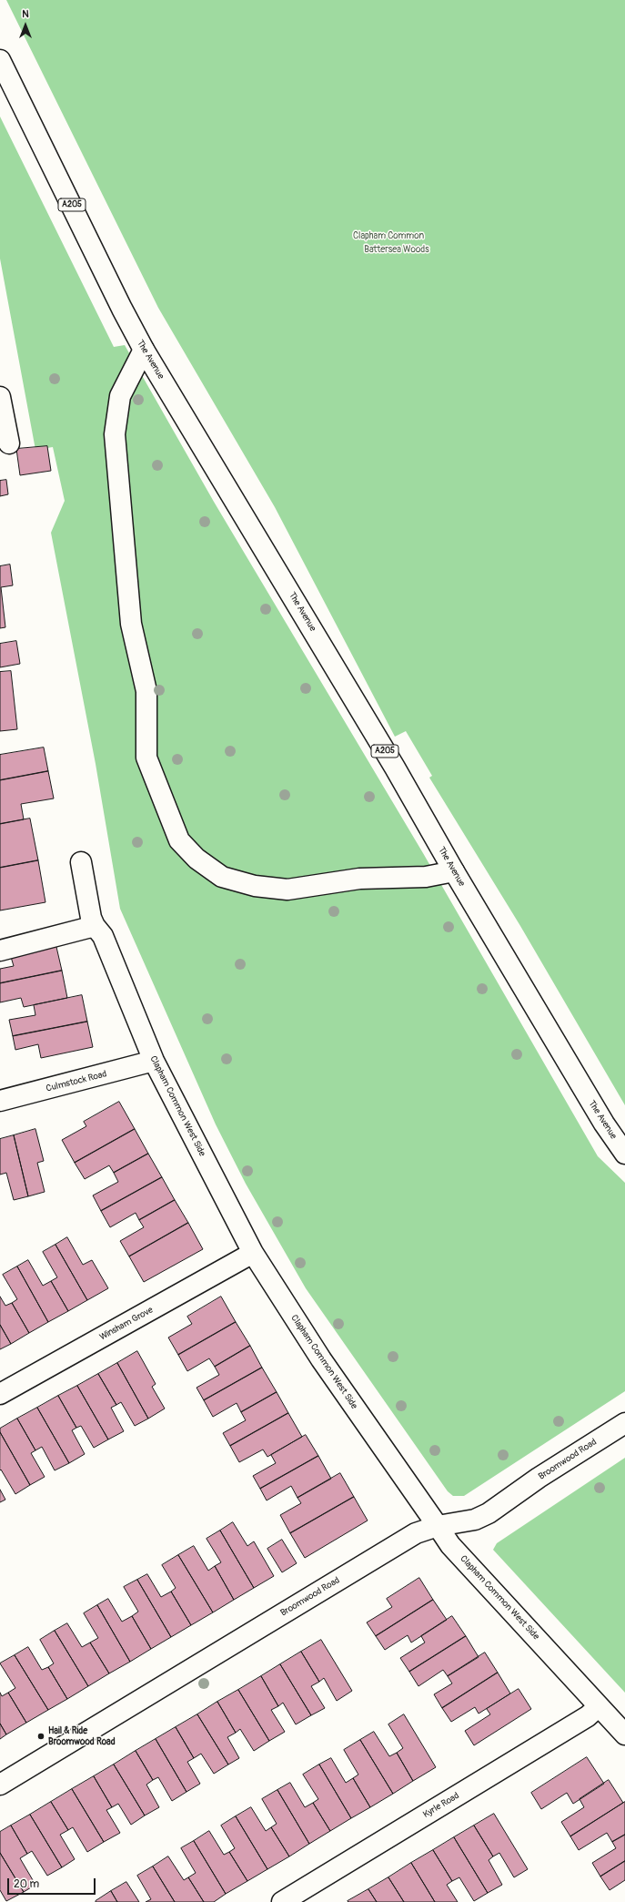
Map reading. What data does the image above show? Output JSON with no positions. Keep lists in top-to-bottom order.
{
  "streets": {
    "main road": [
      "A205",
      "The Avenue",
      "Culmstock Road",
      "Clapham Common West Side",
      "Winsham Grove",
      "Broomwood Road",
      "Kyrle Road"
    ]
  },
  "crossings": [
    ["Culmstock Road", "Clapham Common West Side"],
    ["Clapham Common West Side", "Winsham Grove"],
    ["Clapham Common West Side", "Broomwood Road"],
    ["Clapham Common West Side", "Kyrle Road"]
  ],
  "parks": ["Clapham Common", "Battersea Woods"],
  "places": ["Hail & Ride Broomwood Road"],
  "scale_bar": "20 m",
  "north": "top"
}
